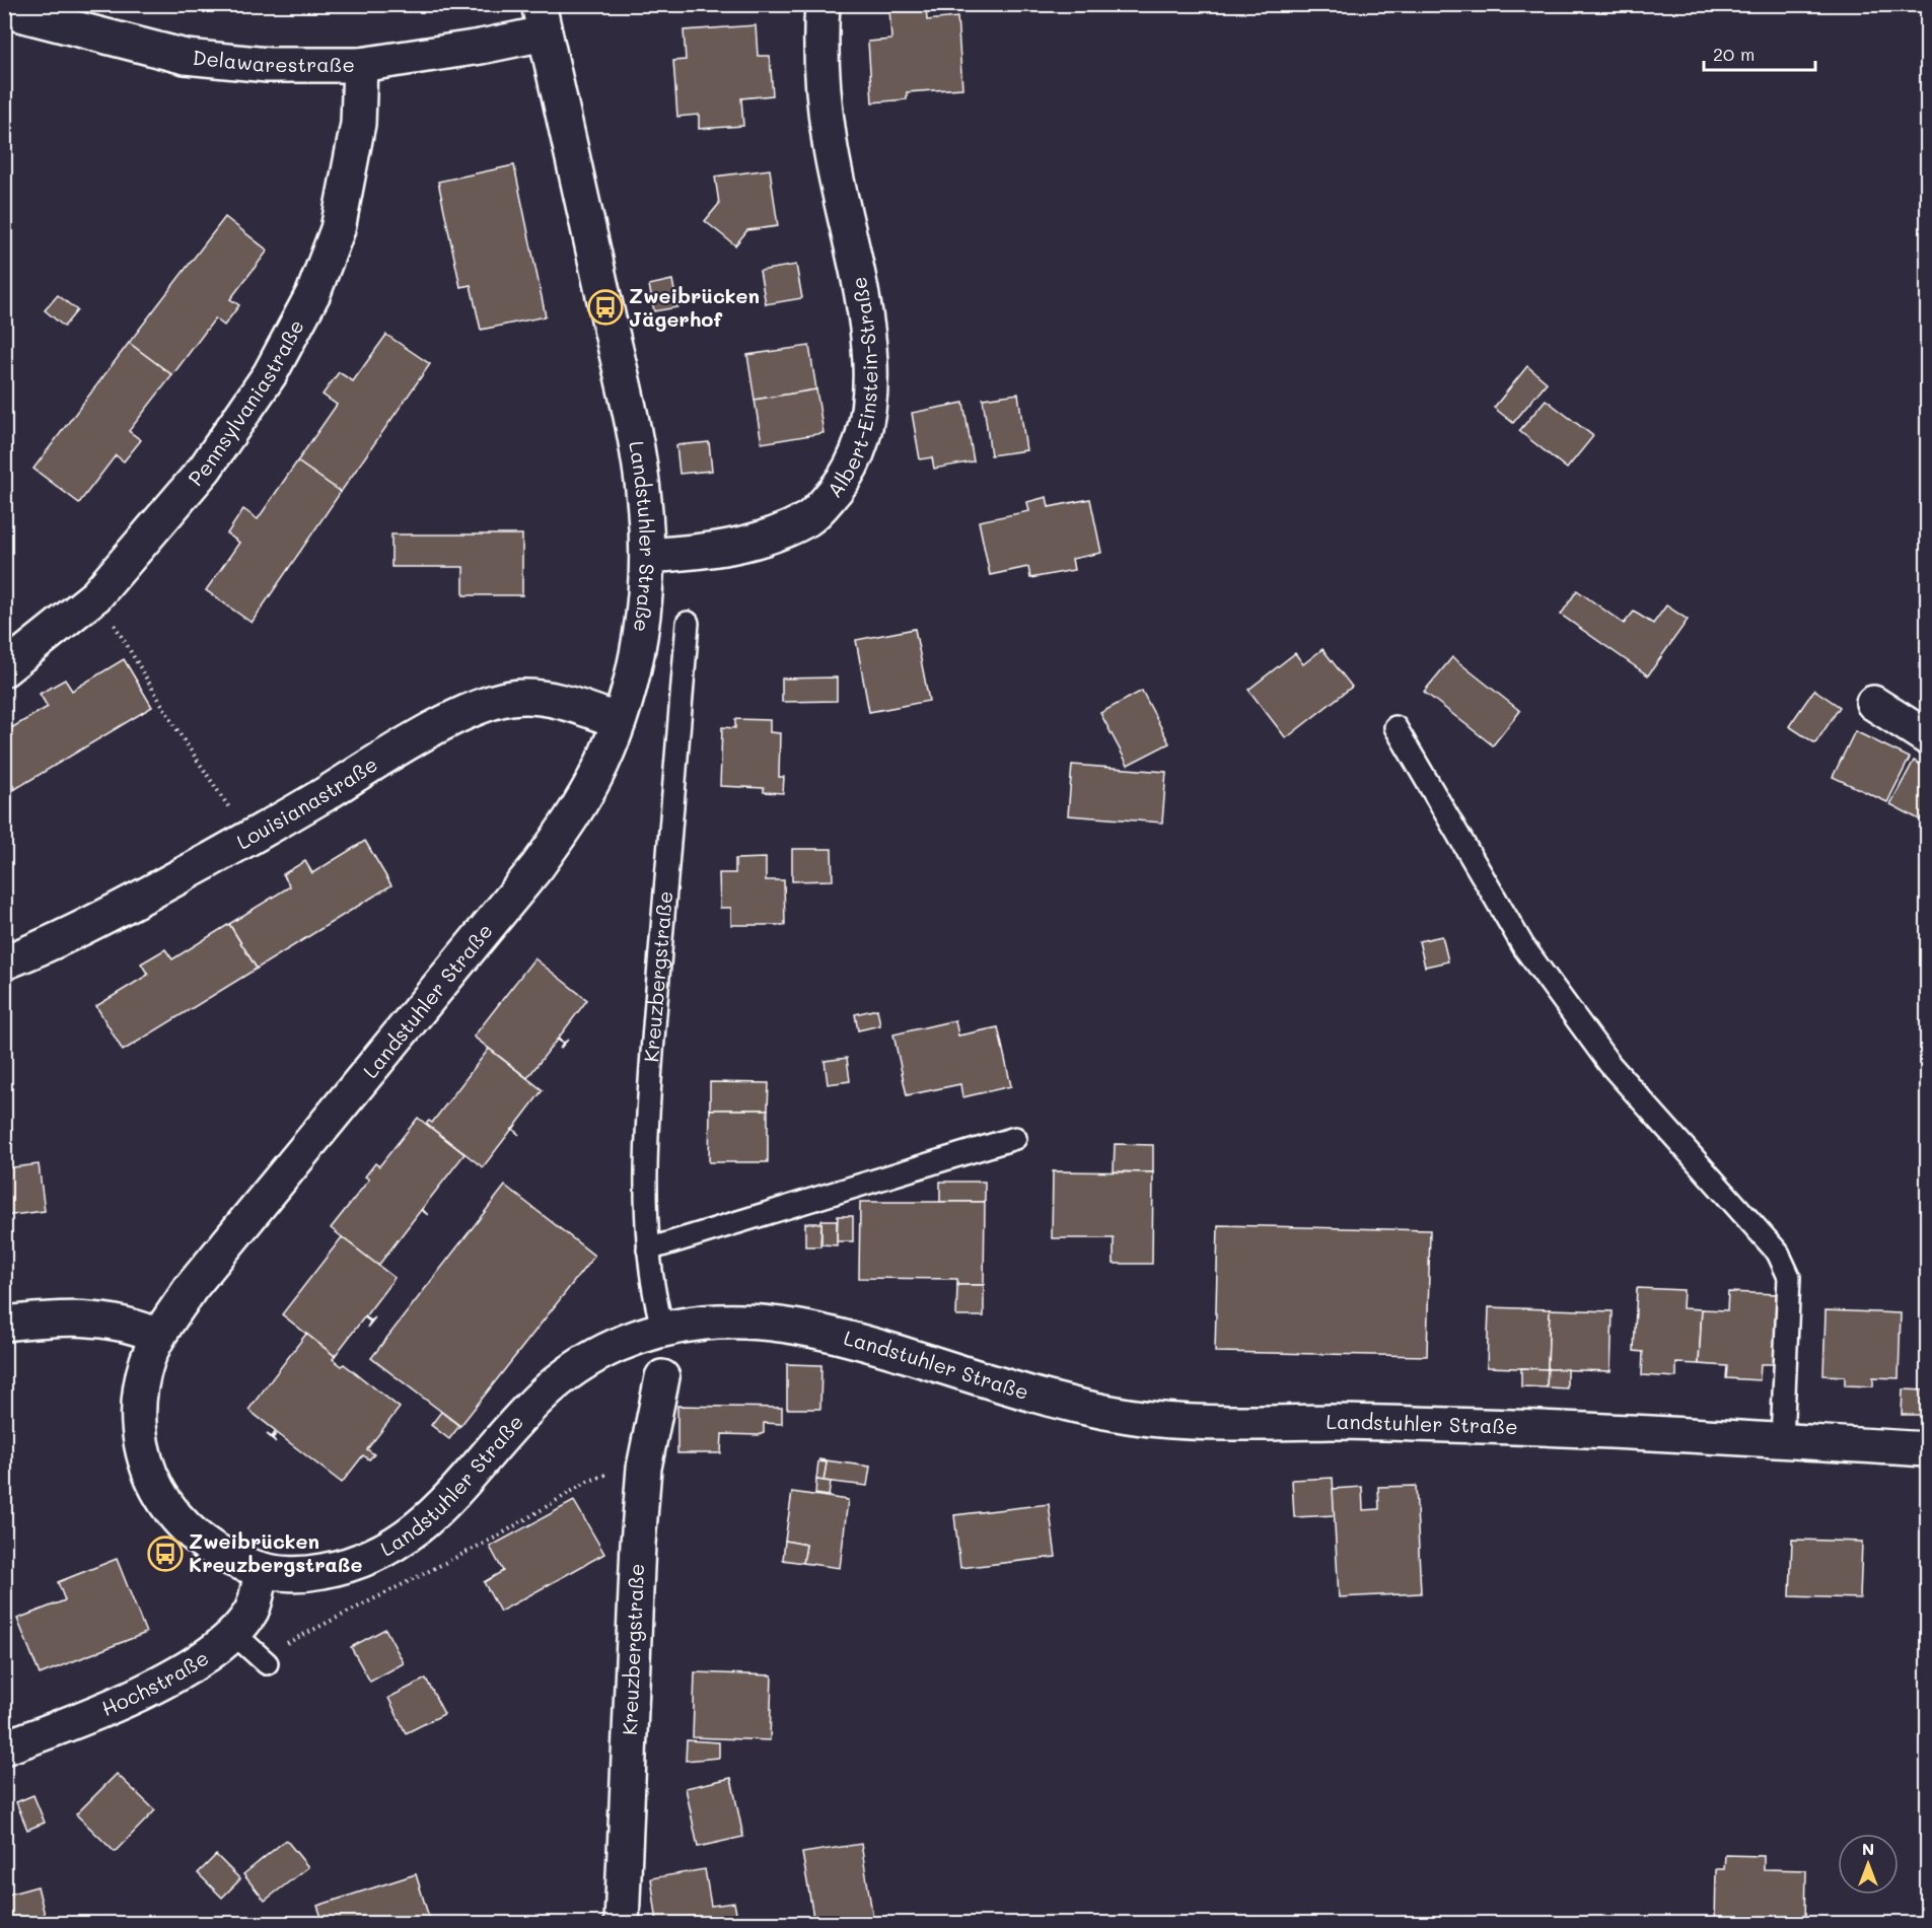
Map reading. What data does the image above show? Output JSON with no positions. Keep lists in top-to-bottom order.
{
  "streets": {
    "street": [
      "Delawarestraße",
      "Albert-Einstein-Straße",
      "Pennsylvaniastraße",
      "Landstuhler Straße",
      "Louisianastraße",
      "Kreuzbergstraße",
      "Hochstraße"
    ]
  },
  "crossings": [
    ["Delawarestraße", "Pennsylvaniastraße"],
    ["Delawarestraße", "Landstuhler Straße"],
    ["Albert-Einstein-Straße", "Landstuhler Straße"],
    ["Landstuhler Straße", "Louisianastraße"],
    ["Landstuhler Straße", "Kreuzbergstraße"],
    ["Landstuhler Straße", "Hochstraße"]
  ],
  "places": {
    "bus stop": ["Zweibrücken Jägerhof", "Zweibrücken Kreuzbergstraße"]
  },
  "scale_bar": "20 m",
  "north": "top"
}
